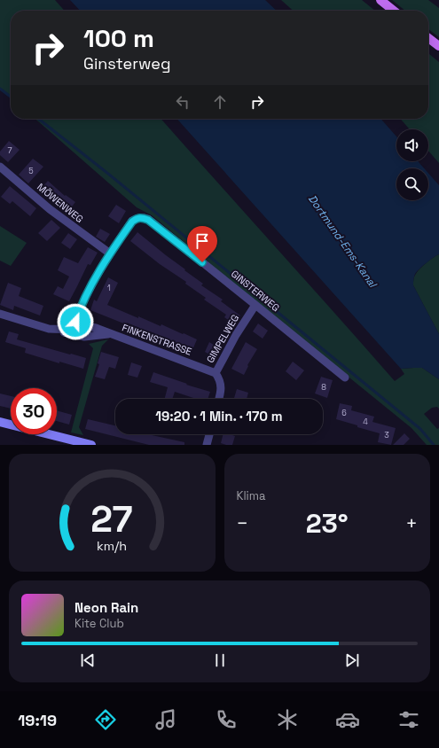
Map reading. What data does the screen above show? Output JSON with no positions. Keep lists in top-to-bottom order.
{
  "streets": {
    "street": [
      "MÖWENWEG",
      "GINSTERWEG",
      "GIMPELWEG",
      "FINKENSTRASSE"
    ]
  },
  "crossings": [
    ["MÖWENWEG", "GINSTERWEG"],
    ["GINSTERWEG", "GIMPELWEG"],
    ["GIMPELWEG", "FINKENSTRASSE"]
  ],
  "water": ["Dortmund-Ems-Kanal"],
  "house_numbers": [
    "7",
    "5",
    "1",
    "8",
    "6",
    "4",
    "3"
  ],
  "page": {
    "turn": ["100 m", "Ginsterweg"],
    "limit": "30",
    "trip": "19:20 · 1 Min. · 170 m",
    "tile": "Klima",
    "heat": ["−", "23°", "+"],
    "song": ["Neon Rain", "Kite Club"],
    "tabs": "19:19",
    "gauge": ["27", "km/h"]
  }
}
